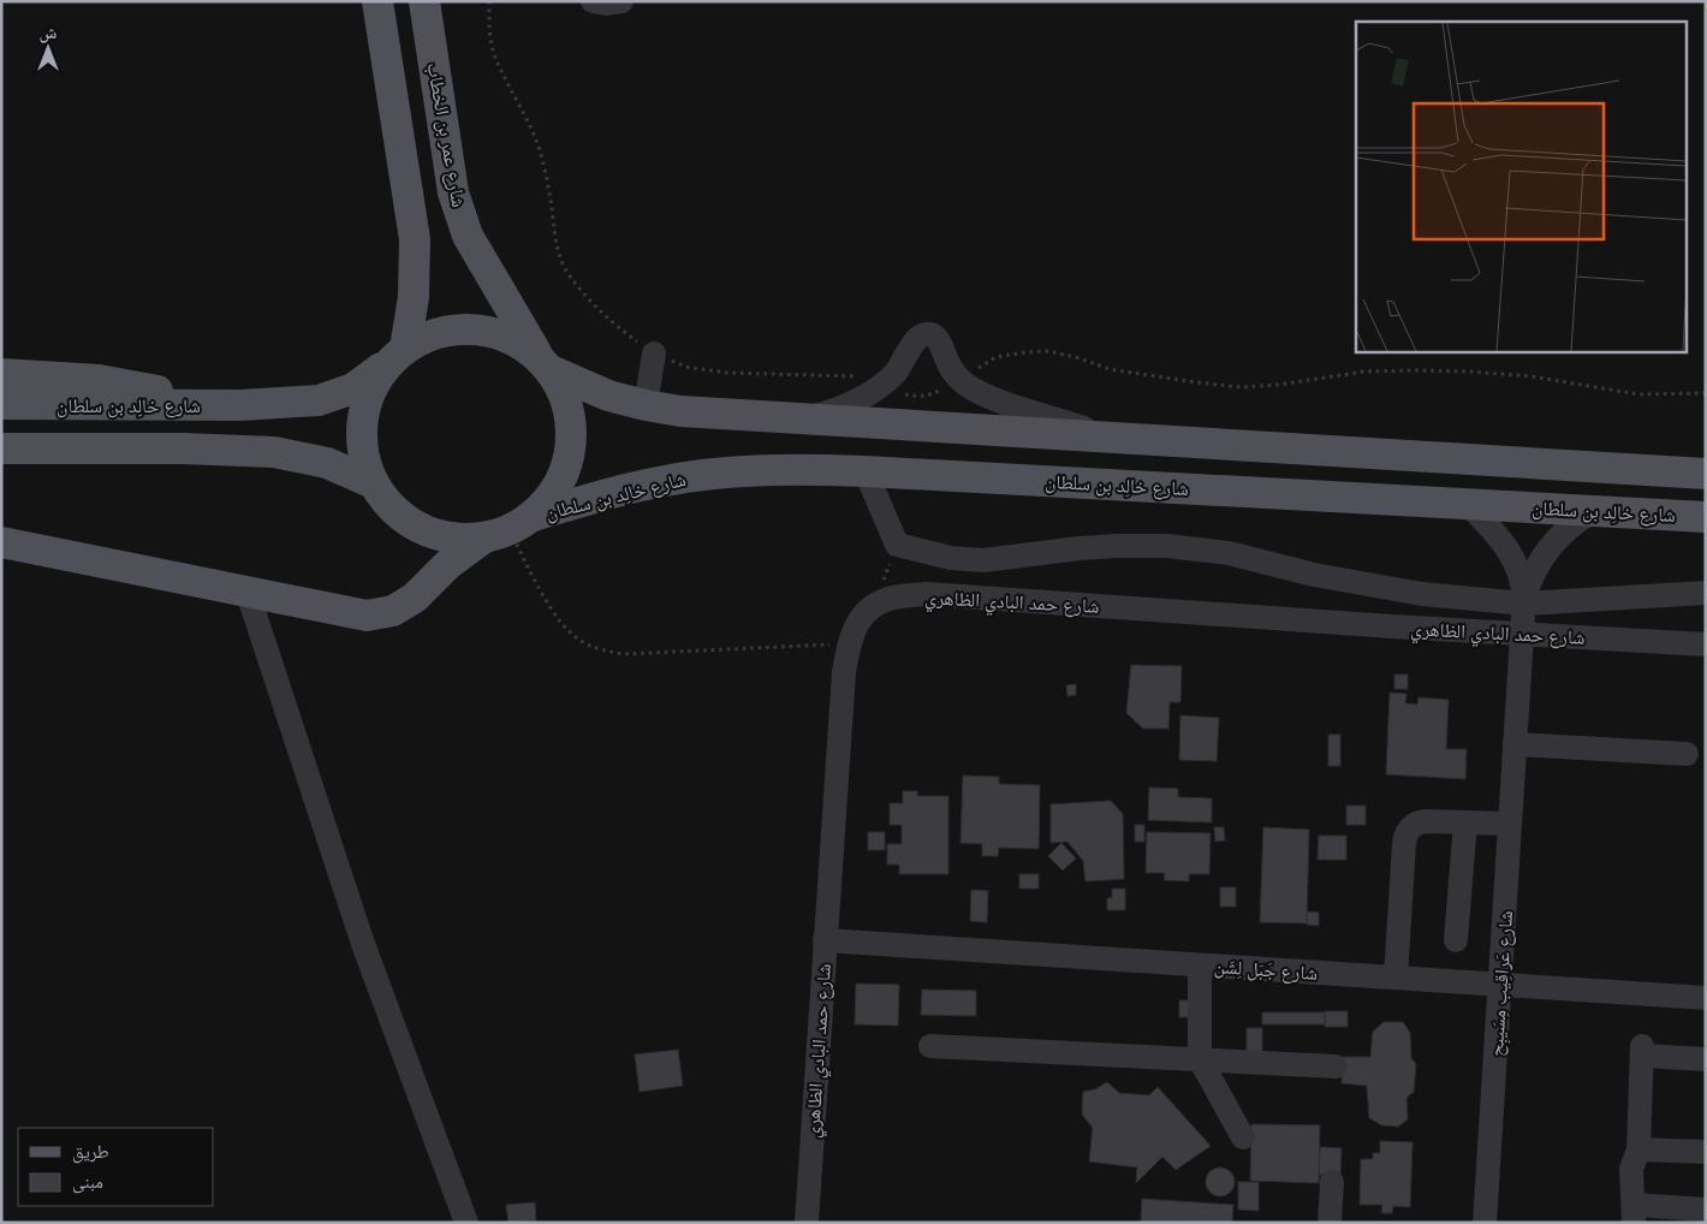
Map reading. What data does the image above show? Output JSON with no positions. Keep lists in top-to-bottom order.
{
  "streets": {
    "main road": ["شارع عمر بن الخطاب", "شارع خالِد بن سلطان"],
    "street": ["شارع حمد البادي الظاهري", "شارع جَبَل لِشَن", "شارع عَراقِيب مِسَيبِح"]
  },
  "crossings": [
    ["شارع عمر بن الخطاب", "شارع خالِد بن سلطان"],
    ["شارع خالِد بن سلطان", "شارع عَراقِيب مِسَيبِح"],
    ["شارع حمد البادي الظاهري", "شارع جَبَل لِشَن"],
    ["شارع حمد البادي الظاهري", "شارع عَراقِيب مِسَيبِح"],
    ["شارع جَبَل لِشَن", "شارع عَراقِيب مِسَيبِح"]
  ],
  "legend": ["طريق", "مبنى"],
  "north": "top"
}
